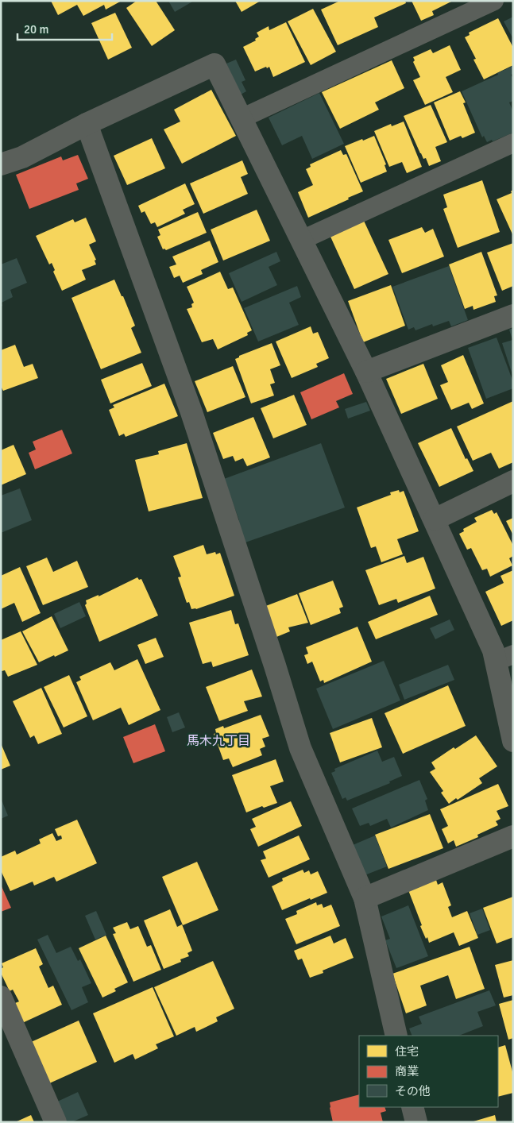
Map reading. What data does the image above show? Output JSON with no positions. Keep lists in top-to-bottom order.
{
  "districts": ["馬木九丁目"],
  "legend": ["住宅", "商業", "その他"],
  "scale_bar": "20 m"
}
